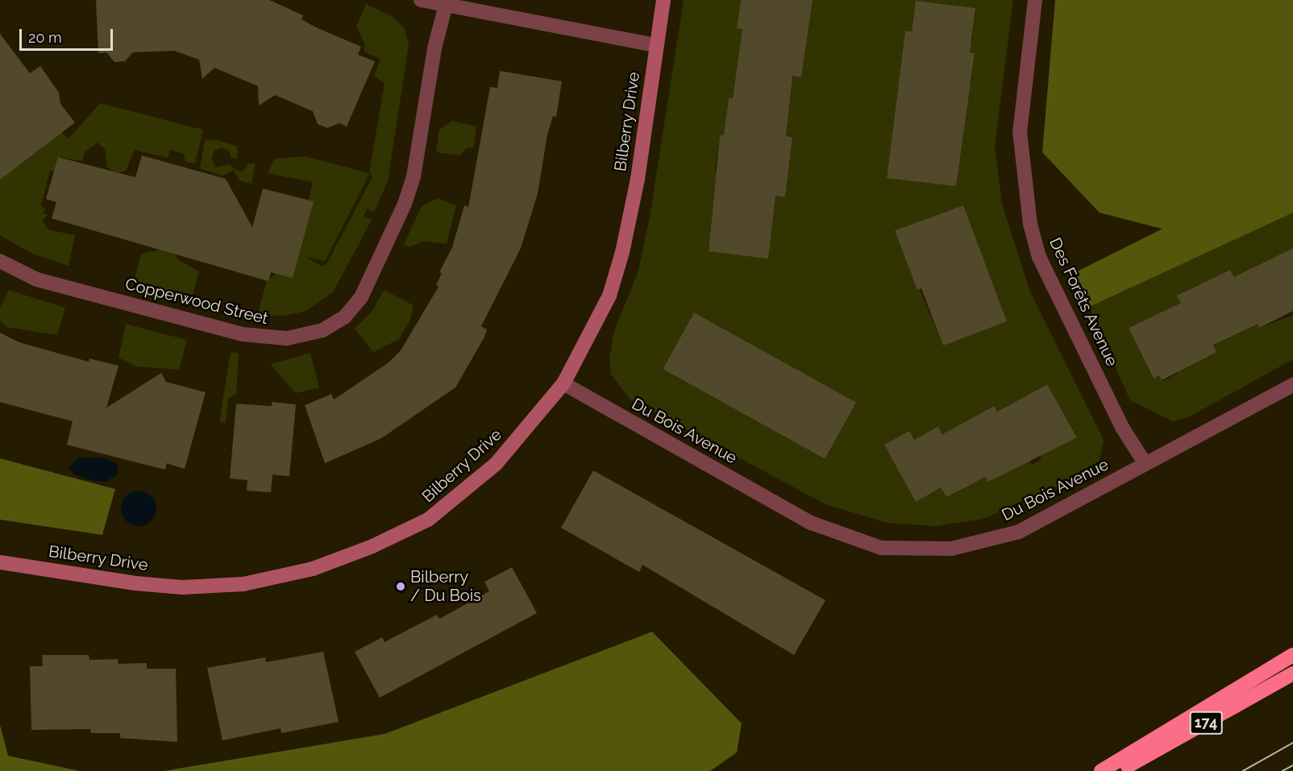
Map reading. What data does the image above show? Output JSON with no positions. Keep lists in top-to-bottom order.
{
  "streets": {
    "highway": ["174"],
    "street": [
      "Bilberry Drive",
      "Copperwood Street",
      "Des Forêts Avenue",
      "Du Bois Avenue"
    ]
  },
  "crossings": [
    ["Bilberry Drive", "Du Bois Avenue"],
    ["Des Forêts Avenue", "Du Bois Avenue"]
  ],
  "places": ["Bilberry / Du Bois"],
  "scale_bar": "20 m"
}
